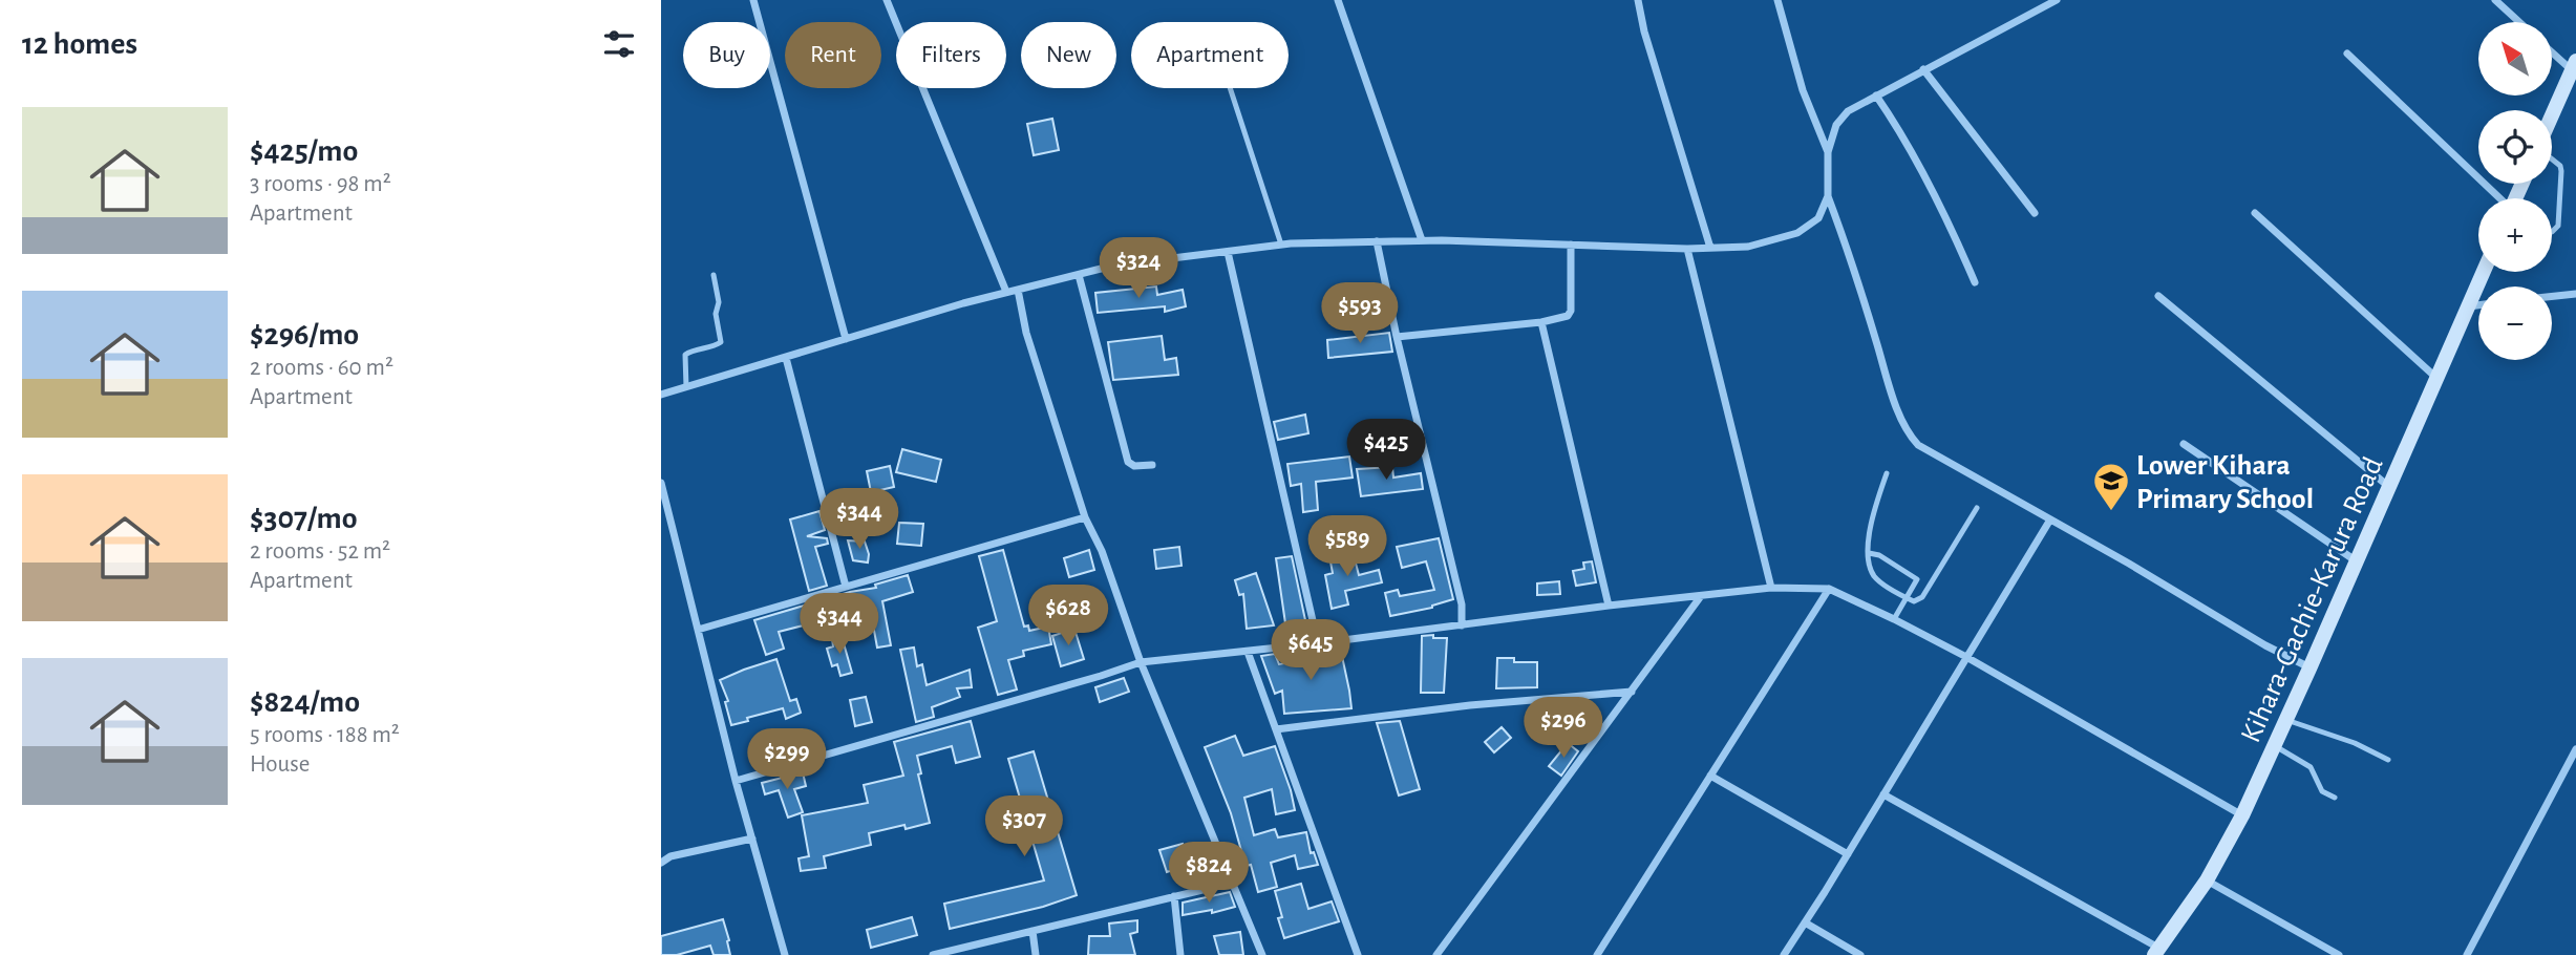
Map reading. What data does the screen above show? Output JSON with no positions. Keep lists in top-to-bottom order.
{
  "streets": {
    "street": ["Kihara-Gachie-Karura Road"]
  },
  "places": {
    "school or university": ["Lower Kihara Primary School"]
  },
  "north": "top left",
  "page": {
    "heading": "12 homes",
    "map_buttons": ["+", "−"],
    "chip": [
      "Buy",
      "Rent",
      "Filters",
      "New",
      "Apartment"
    ],
    "list": [
      {
        "name": "$425/mo",
        "note": "3 rooms · 98 m² · Apartment"
      },
      {
        "name": "$296/mo",
        "note": "2 rooms · 60 m² · Apartment"
      },
      {
        "name": "$307/mo",
        "note": "2 rooms · 52 m² · Apartment"
      },
      {
        "name": "$824/mo",
        "note": "5 rooms · 188 m² · House"
      }
    ],
    "price": [
      "$324",
      "$593",
      "$425",
      "$344",
      "$589",
      "$628",
      "$344",
      "$645",
      "$296",
      "$299",
      "$307",
      "$824"
    ]
  }
}
